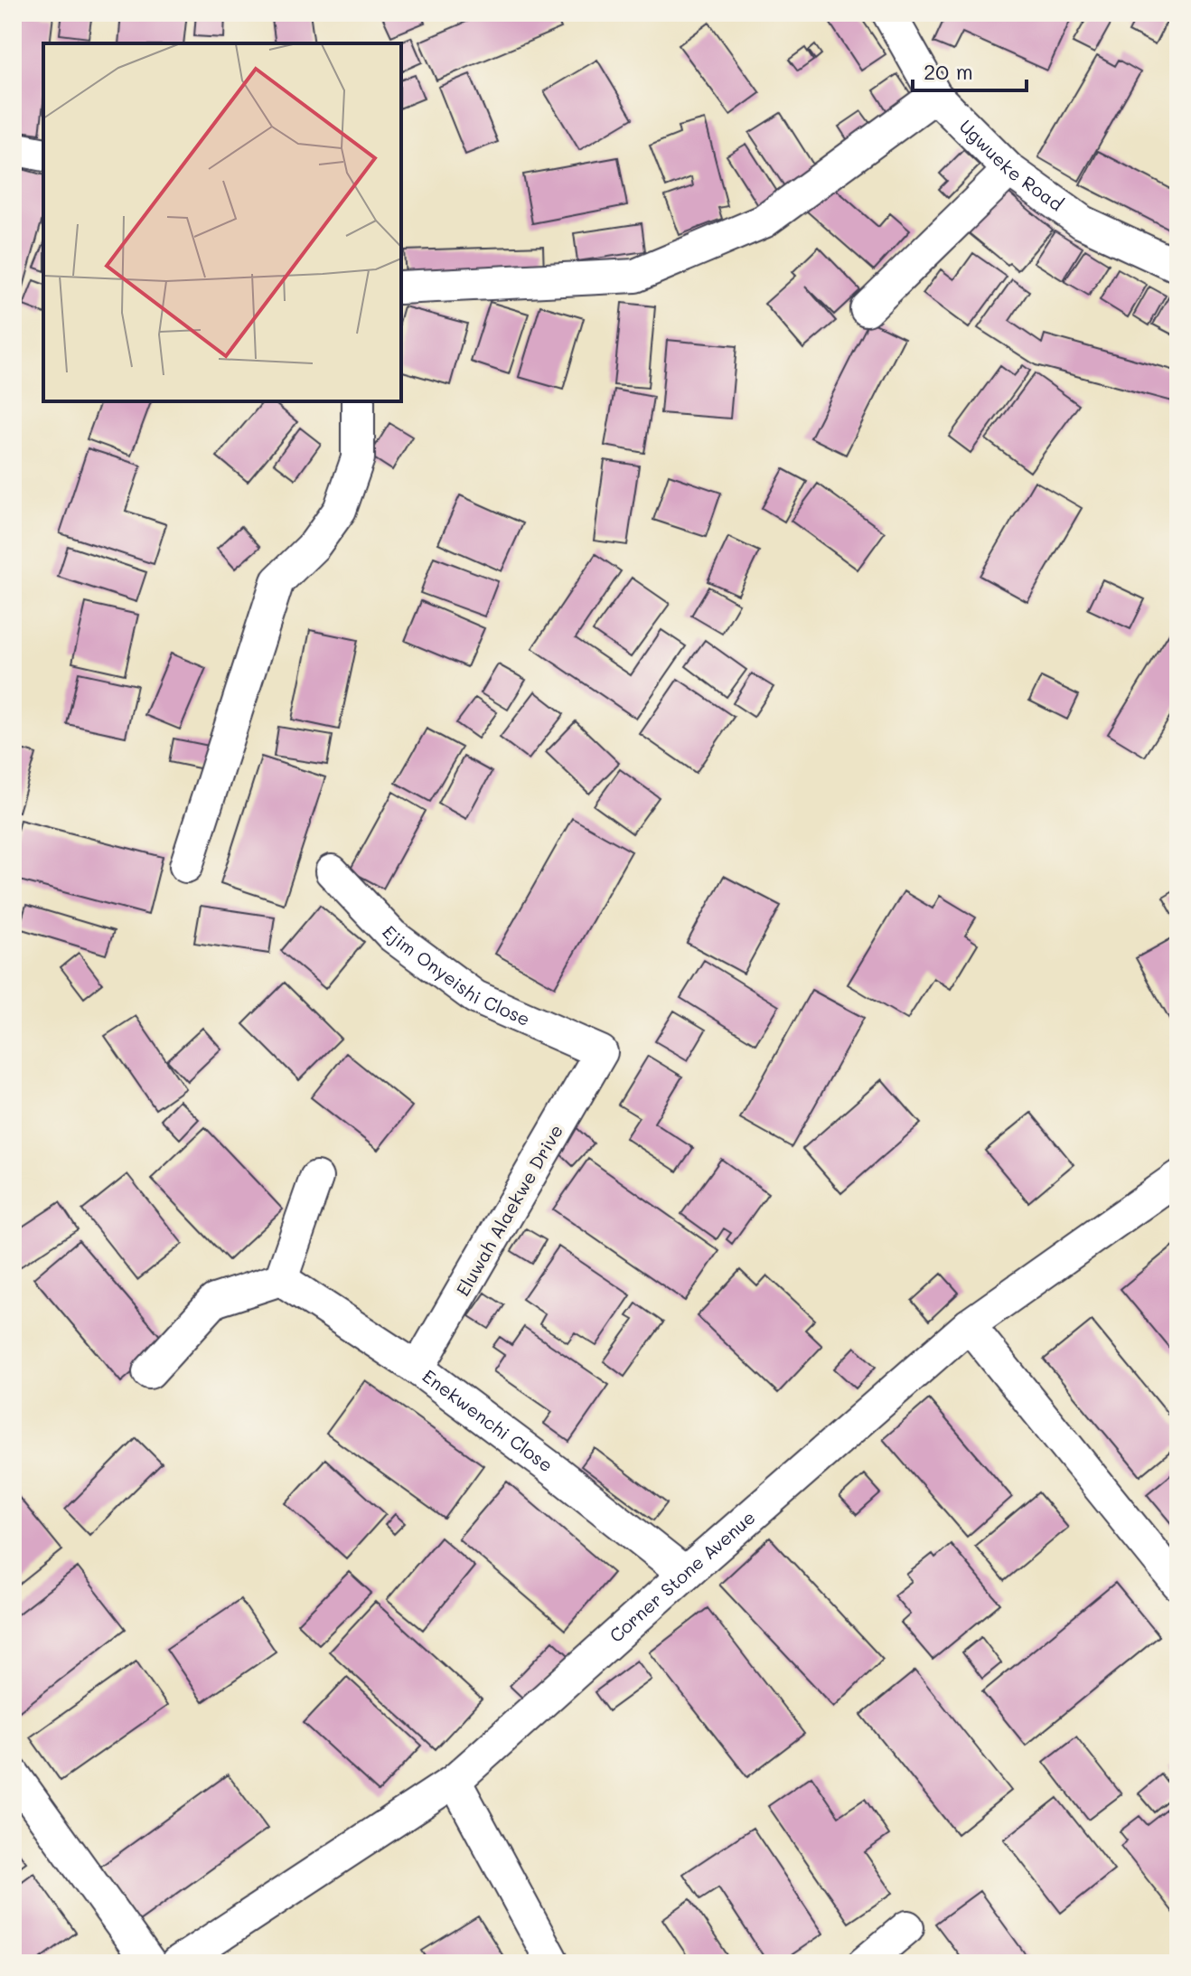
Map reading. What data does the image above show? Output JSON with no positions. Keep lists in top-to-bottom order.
{
  "streets": {
    "street": [
      "Ugwueke Road",
      "Ejim Onyeishi Close",
      "Eluwah Alaekwe Drive",
      "Enekwenchi Close",
      "Corner Stone Avenue"
    ]
  },
  "crossings": [
    ["Ejim Onyeishi Close", "Eluwah Alaekwe Drive"],
    ["Eluwah Alaekwe Drive", "Enekwenchi Close"],
    ["Enekwenchi Close", "Corner Stone Avenue"]
  ],
  "scale_bar": "20 m"
}
